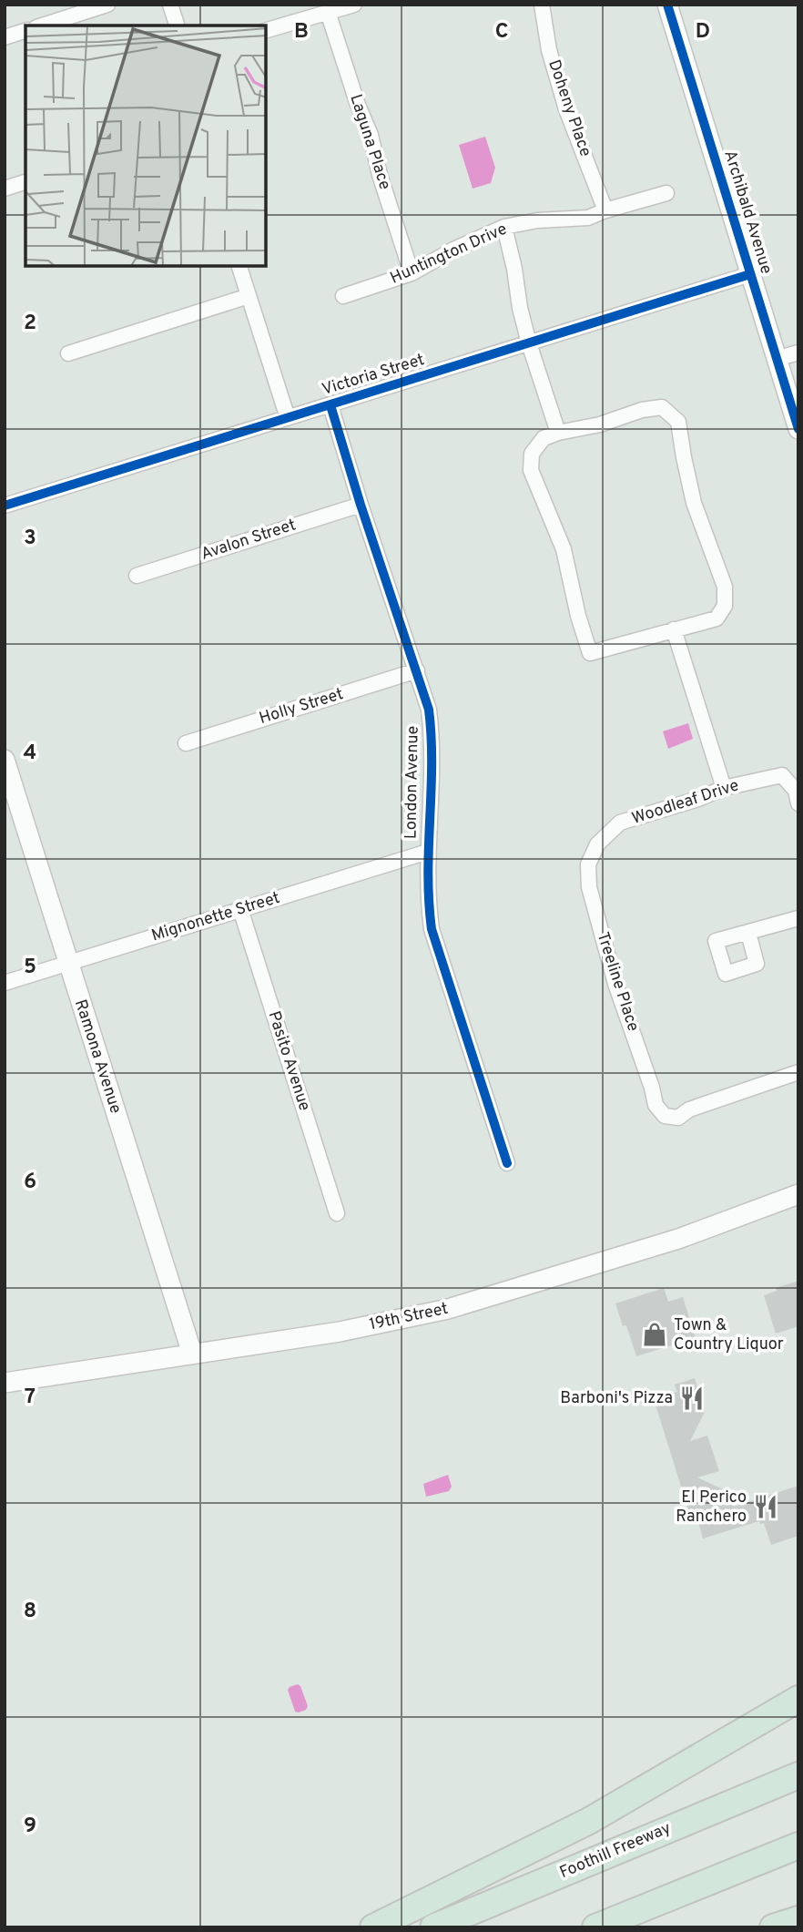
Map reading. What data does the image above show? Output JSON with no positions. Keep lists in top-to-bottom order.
{
  "streets": {
    "highway": ["Foothill Freeway"],
    "main road": ["Archibald Avenue", "Ramona Avenue", "19th Street"],
    "street": [
      "Doheny Place",
      "Laguna Place",
      "Huntington Drive",
      "Victoria Street",
      "Avalon Street",
      "Holly Street",
      "London Avenue",
      "Woodleaf Drive",
      "Mignonette Street",
      "Treeline Place",
      "Pasito Avenue"
    ]
  },
  "crossings": [
    ["Doheny Place", "Huntington Drive"],
    ["Laguna Place", "Huntington Drive"],
    ["Archibald Avenue", "Victoria Street"],
    ["Victoria Street", "London Avenue"],
    ["Avalon Street", "London Avenue"],
    ["Holly Street", "London Avenue"],
    ["London Avenue", "Mignonette Street"],
    ["Woodleaf Drive", "Treeline Place"],
    ["Mignonette Street", "Ramona Avenue"],
    ["Mignonette Street", "Pasito Avenue"],
    ["Ramona Avenue", "19th Street"]
  ],
  "places": {
    "shop": ["Town & Country Liquor"],
    "restaurant": ["Barboni's Pizza", "El Perico Ranchero"]
  },
  "grid": {
    "columns": ["B", "C", "D"],
    "rows": [
      "2",
      "3",
      "4",
      "5",
      "6",
      "7",
      "8",
      "9"
    ]
  }
}
